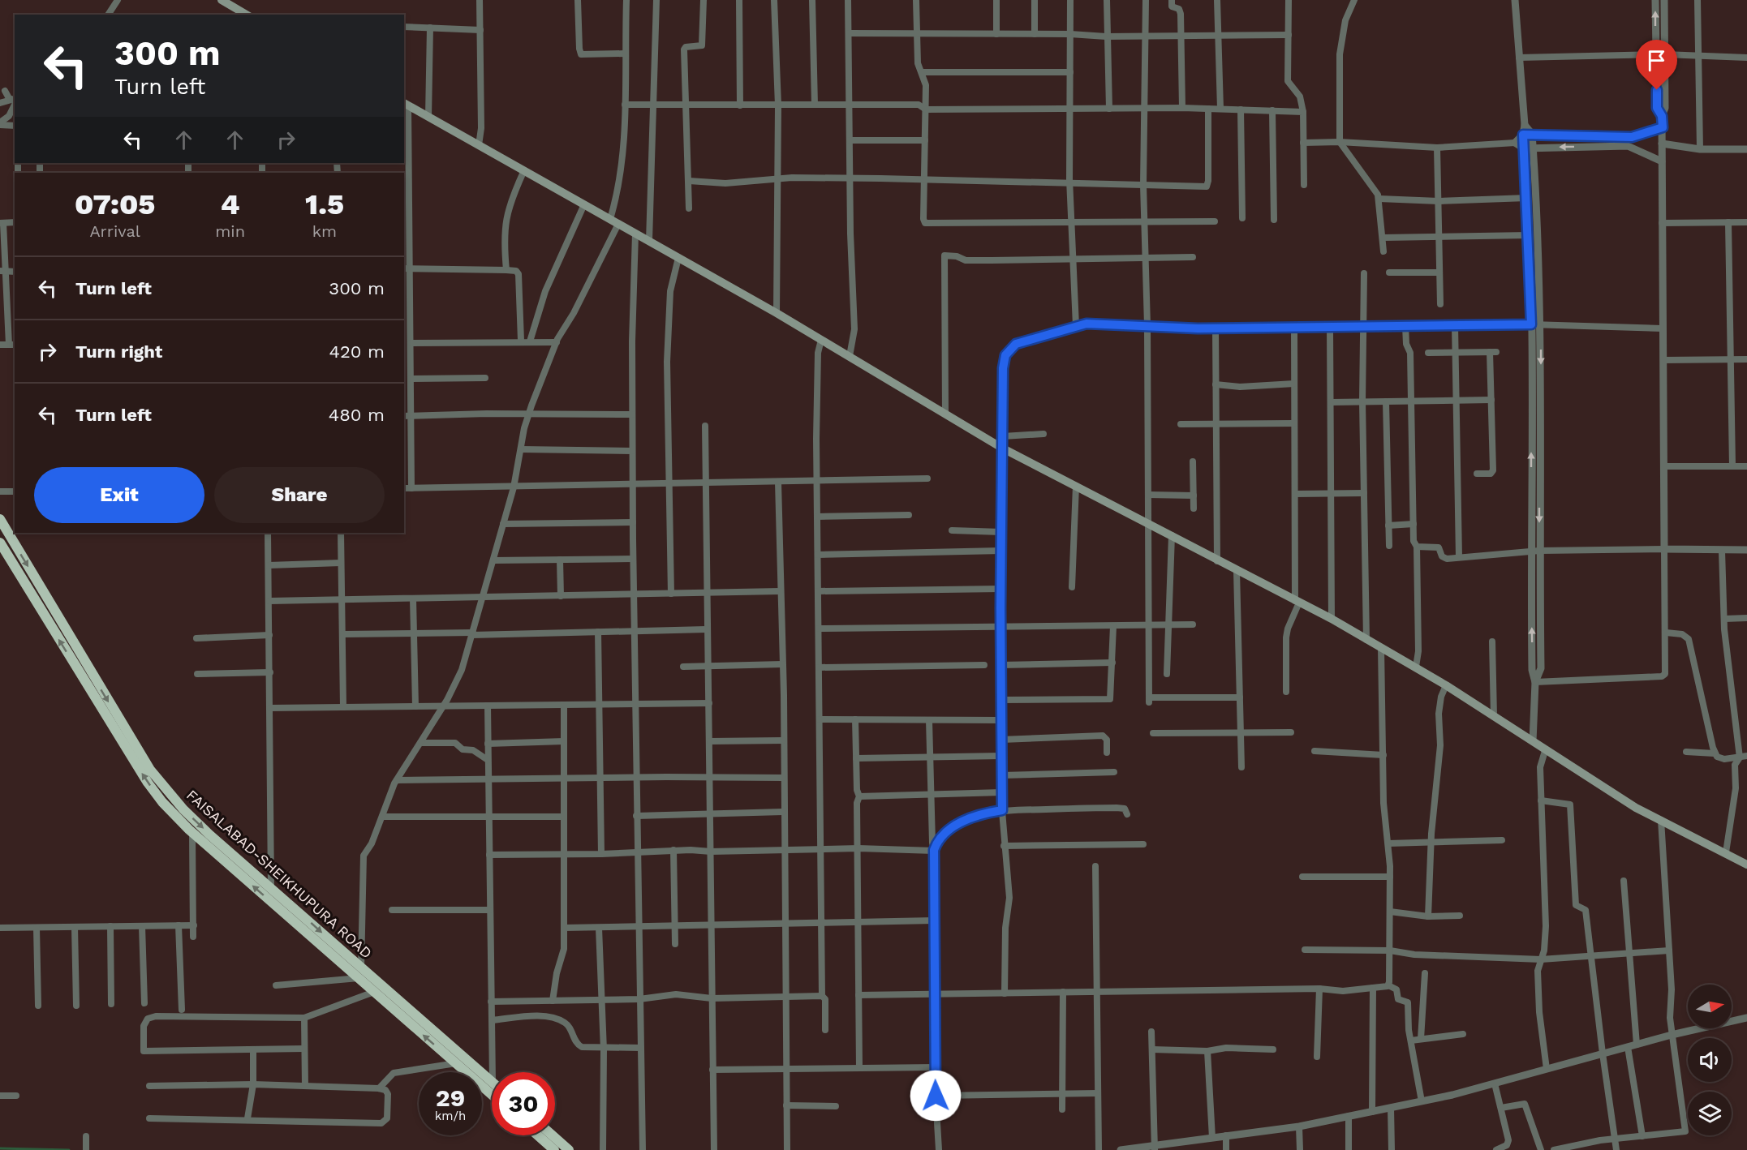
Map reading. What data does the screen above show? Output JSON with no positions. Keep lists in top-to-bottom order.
{
  "streets": {
    "highway": ["FAISALABAD-SHEIKHUPURA ROAD"]
  },
  "north": "right",
  "page": {
    "turn": ["300 m", "Turn left"],
    "eta": [
      "07:05",
      "Arrival",
      "4",
      "min",
      "1.5",
      "km"
    ],
    "list": [
      {
        "name": "Turn left",
        "value": "300 m"
      },
      {
        "name": "Turn right",
        "value": "420 m"
      },
      {
        "name": "Turn left",
        "value": "480 m"
      }
    ],
    "buttons": ["Exit", "Share"],
    "speed": "29 km/h",
    "limit": "30"
  }
}
